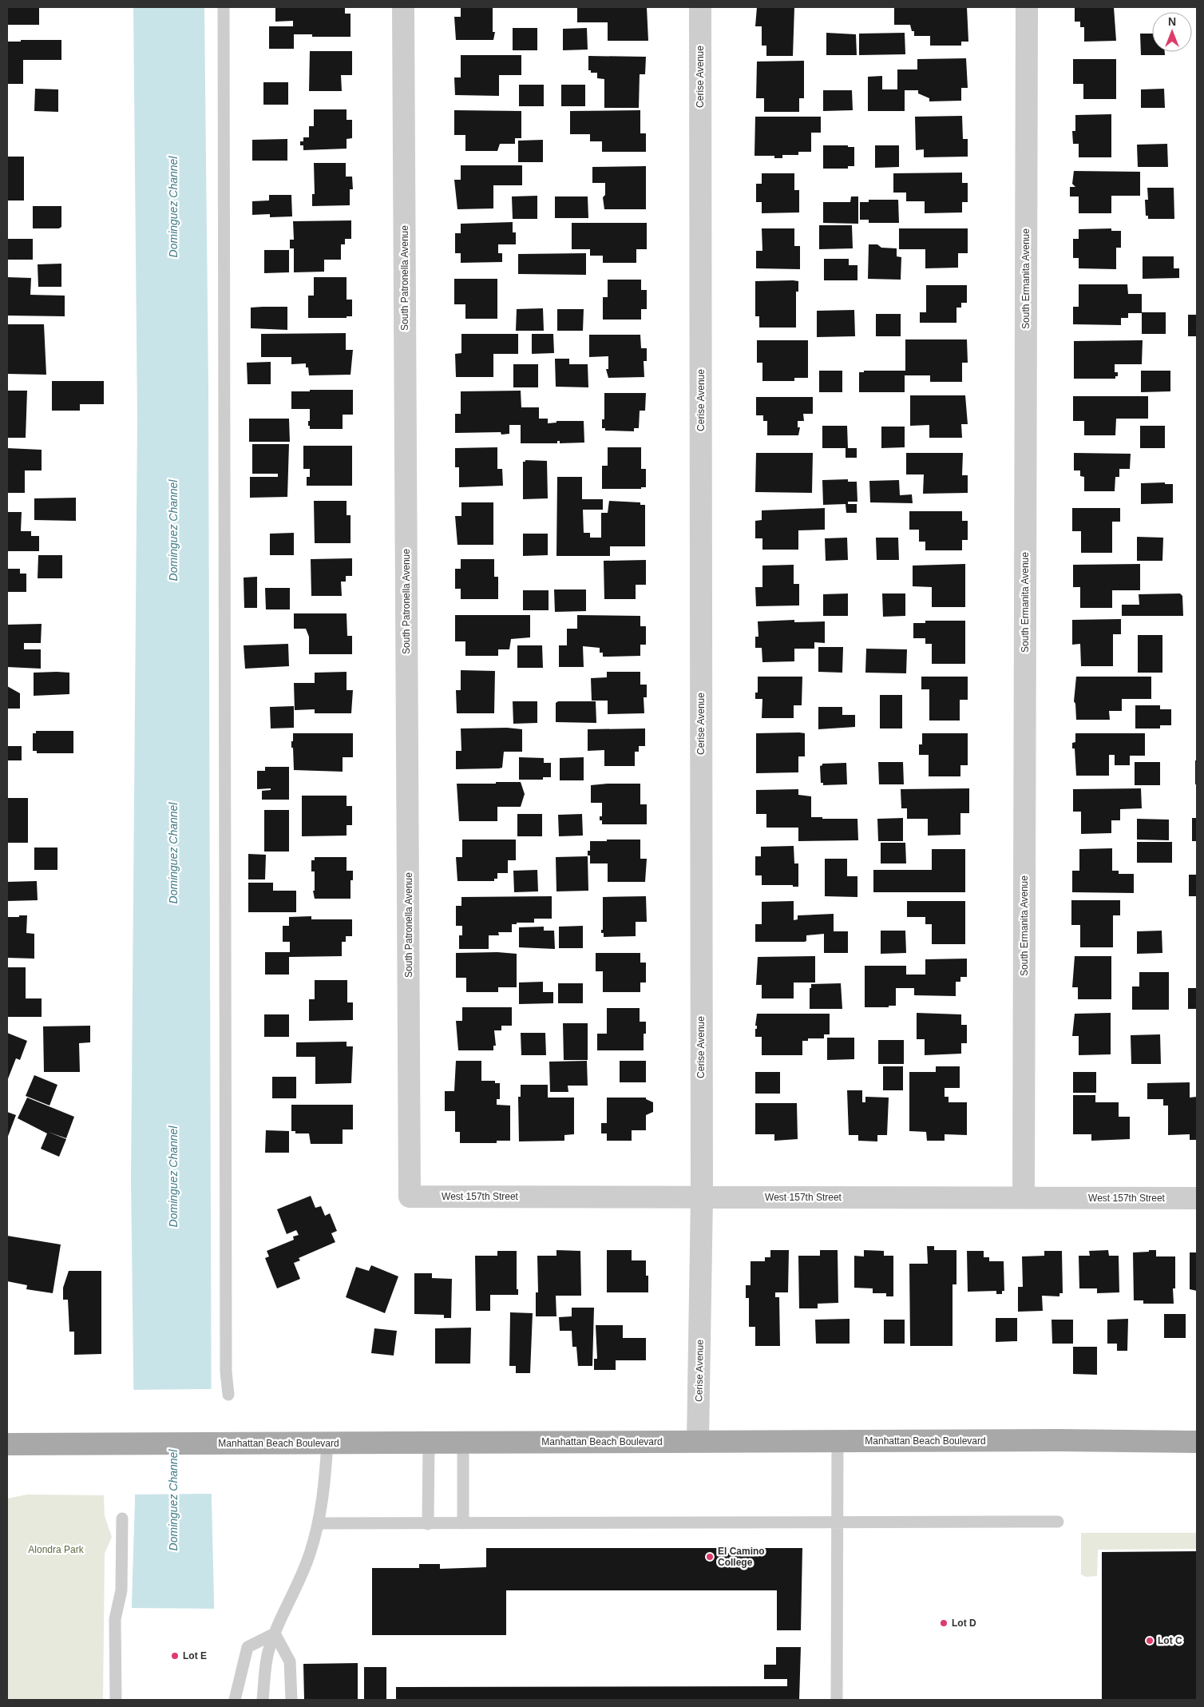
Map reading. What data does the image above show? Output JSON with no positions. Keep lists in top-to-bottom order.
{
  "streets": {
    "main road": ["Manhattan Beach Boulevard"],
    "street": [
      "Cerise Avenue",
      "South Patronella Avenue",
      "South Ermanita Avenue",
      "West 157th Street"
    ]
  },
  "crossings": [
    ["Cerise Avenue", "West 157th Street"],
    ["Cerise Avenue", "Manhattan Beach Boulevard"],
    ["South Patronella Avenue", "West 157th Street"],
    ["South Ermanita Avenue", "West 157th Street"]
  ],
  "water": ["Dominguez Channel"],
  "parks": ["Alondra Park"],
  "places": [
    "El Camino College",
    "Lot D",
    "Lot C",
    "Lot E"
  ],
  "north": "top"
}
